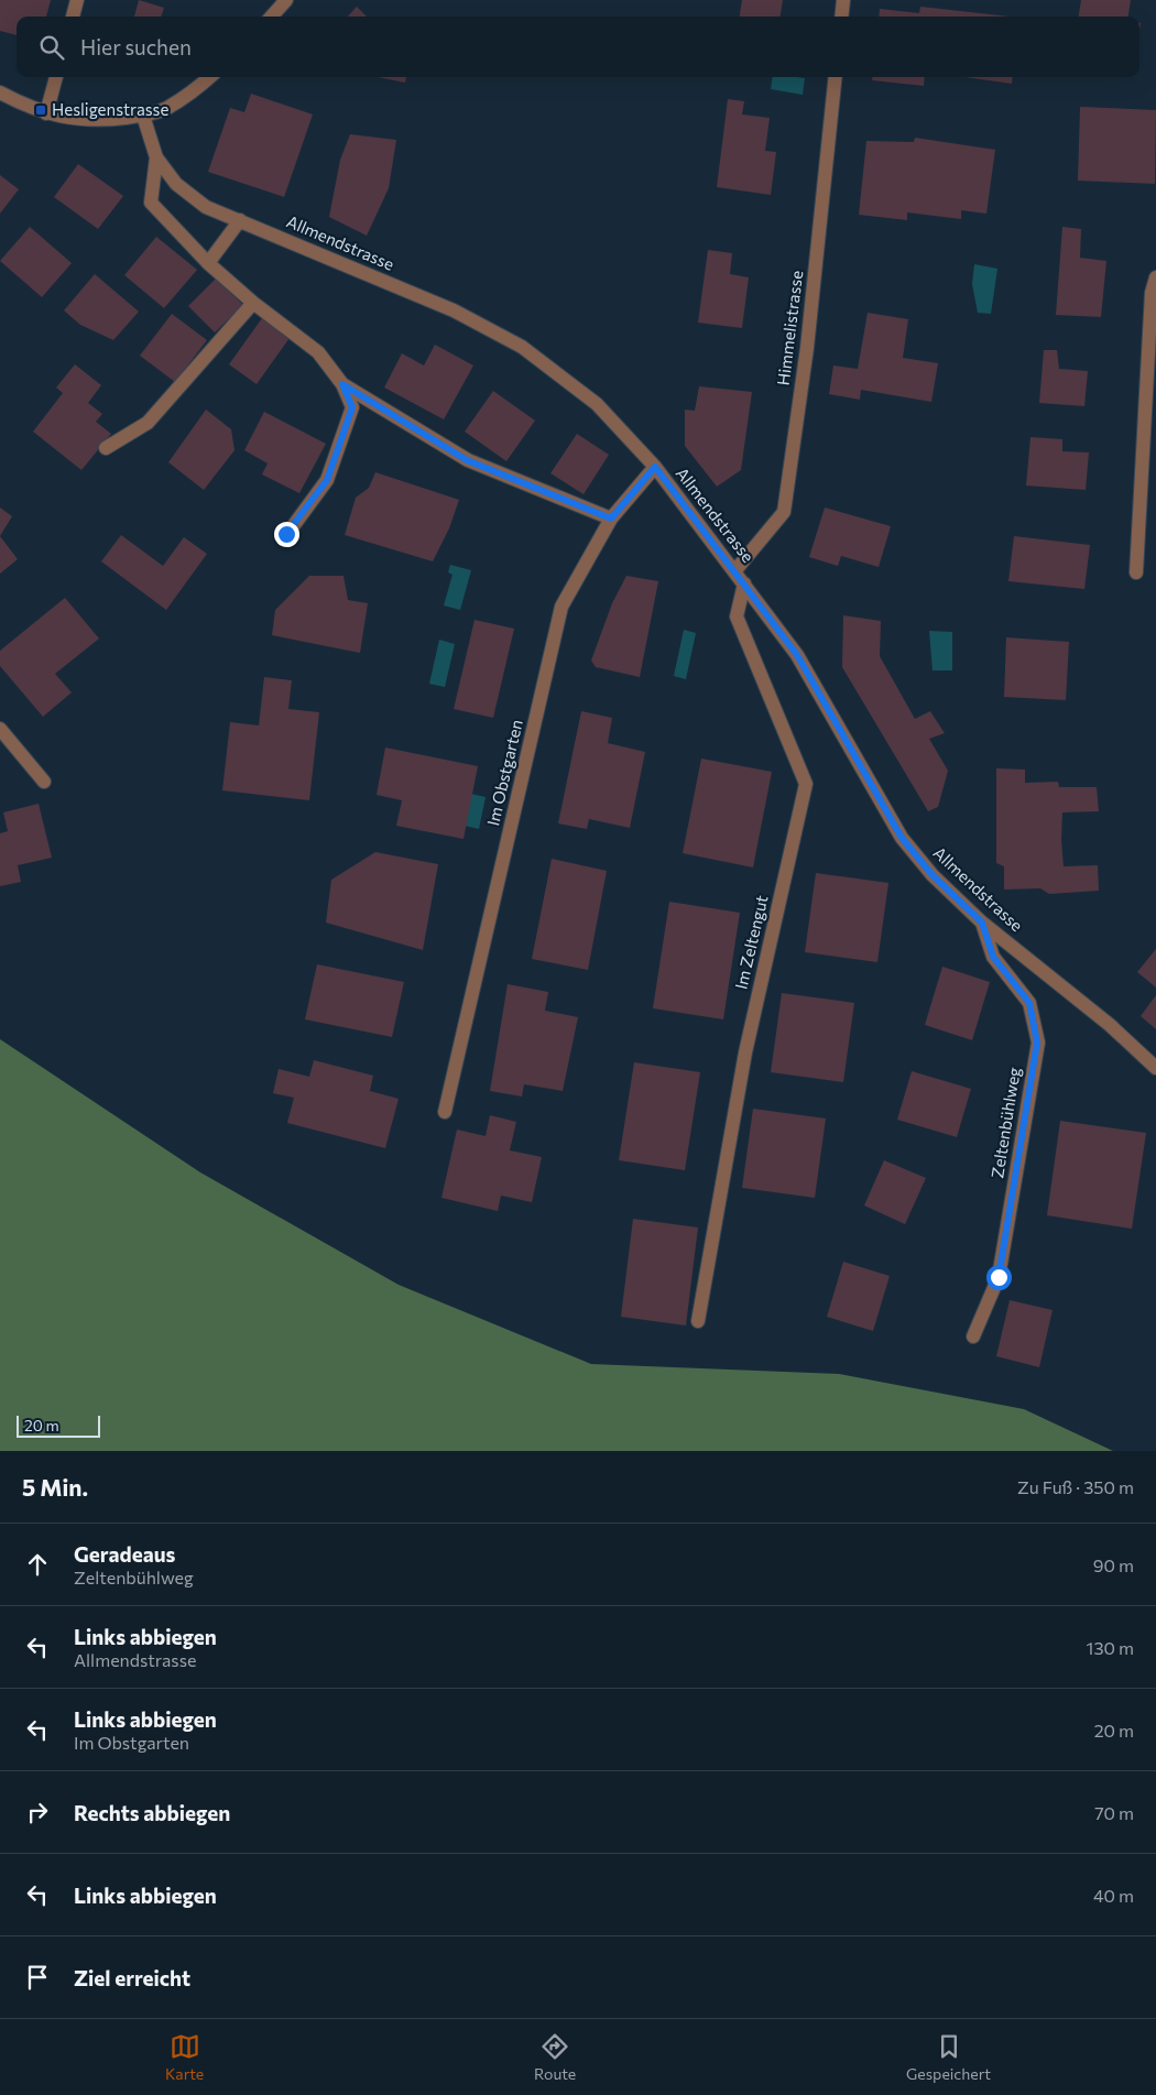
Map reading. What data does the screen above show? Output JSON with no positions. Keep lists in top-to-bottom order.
{
  "streets": {
    "street": [
      "Allmendstrasse",
      "Himmelistrasse",
      "Im Obstgarten",
      "Im Zeltengut",
      "Zeltenbühlweg"
    ]
  },
  "crossings": [
    ["Allmendstrasse", "Himmelistrasse"],
    ["Allmendstrasse", "Im Obstgarten"],
    ["Allmendstrasse", "Im Zeltengut"],
    ["Allmendstrasse", "Zeltenbühlweg"]
  ],
  "places": {
    "transit": ["Hesligenstrasse"]
  },
  "scale_bar": "20 m",
  "page": {
    "search": "Hier suchen",
    "scale": "20 m",
    "heading": ["5 Min.", "Zu Fuß · 350 m"],
    "list": [
      ["Geradeaus", "Zeltenbühlweg", "90 m"],
      ["Links abbiegen", "Allmendstrasse", "130 m"],
      ["Links abbiegen", "Im Obstgarten", "20 m"],
      ["Rechts abbiegen", "70 m"],
      ["Links abbiegen", "40 m"],
      "Ziel erreicht"
    ],
    "nav": ["Karte", "Route", "Gespeichert"]
  }
}
